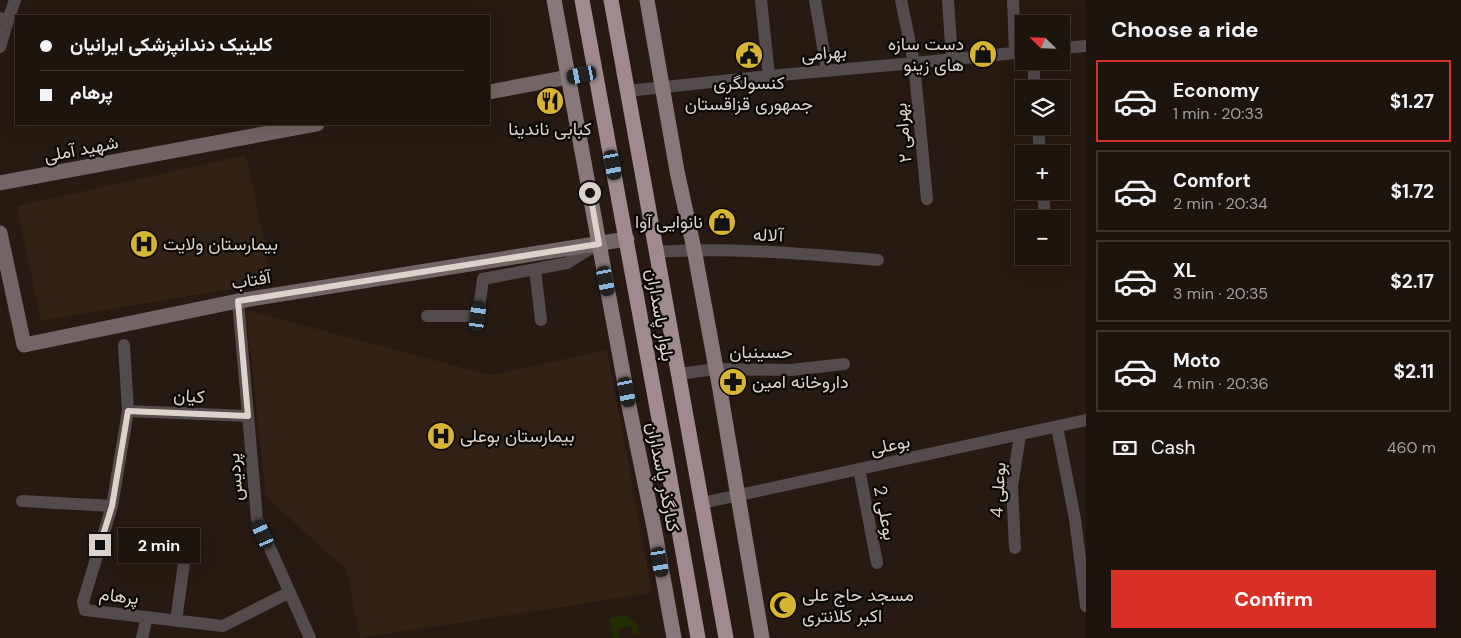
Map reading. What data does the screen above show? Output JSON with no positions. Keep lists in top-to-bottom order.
{
  "streets": {
    "highway": ["بلوار پاسداران"],
    "main road": ["شهید آملی", "آفتاب", "کنارگذر پاسداران"],
    "street": [
      "بهرامی",
      "بهرامی ۲",
      "آلاله",
      "حسینیان",
      "کیان",
      "بوعلی",
      "پردیس",
      "بوعلی 4",
      "بوعلی 2",
      "پرهام"
    ]
  },
  "crossings": [
    ["بهرامی", "بهرامی ۲"],
    ["بهرامی", "بلوار پاسداران"],
    ["آلاله", "بلوار پاسداران"],
    ["آفتاب", "بلوار پاسداران"],
    ["آفتاب", "پردیس"],
    ["آفتاب", "کنارگذر پاسداران"],
    ["بلوار پاسداران", "حسینیان"],
    ["بلوار پاسداران", "بوعلی"],
    ["کیان", "پردیس"],
    ["کیان", "پرهام"],
    ["بوعلی", "بوعلی 4"],
    ["بوعلی", "بوعلی 2"],
    ["پردیس", "پرهام"]
  ],
  "places": {
    "shop": ["دست سازه های زینو", "نانوایی آوا"],
    "public building": ["کنسولگری جمهوری قزاقستان"],
    "restaurant": ["کبابی ناندینا"],
    "hospital": ["بیمارستان ولایت", "بیمارستان بوعلی"],
    "pharmacy": ["داروخانه امین"],
    "mosque": ["مسجد حاج علی اکبر کلانتری"]
  },
  "north": "top left",
  "page": {
    "heading": "Choose a ride",
    "map_buttons": ["+", "−"],
    "banner": ["کلینیک دندانپزشکی ایرانیان", "پرهام"],
    "list": [
      {
        "name": "Economy",
        "note": "1 min · 20:33",
        "value": "$1.27"
      },
      {
        "name": "Comfort",
        "note": "2 min · 20:34",
        "value": "$1.72"
      },
      {
        "name": "XL",
        "note": "3 min · 20:35",
        "value": "$2.17"
      },
      {
        "name": "Moto",
        "note": "4 min · 20:36",
        "value": "$2.11"
      }
    ],
    "pay": ["Cash", "460 m"],
    "bubble": "2 min",
    "buttons": "Confirm"
  }
}
